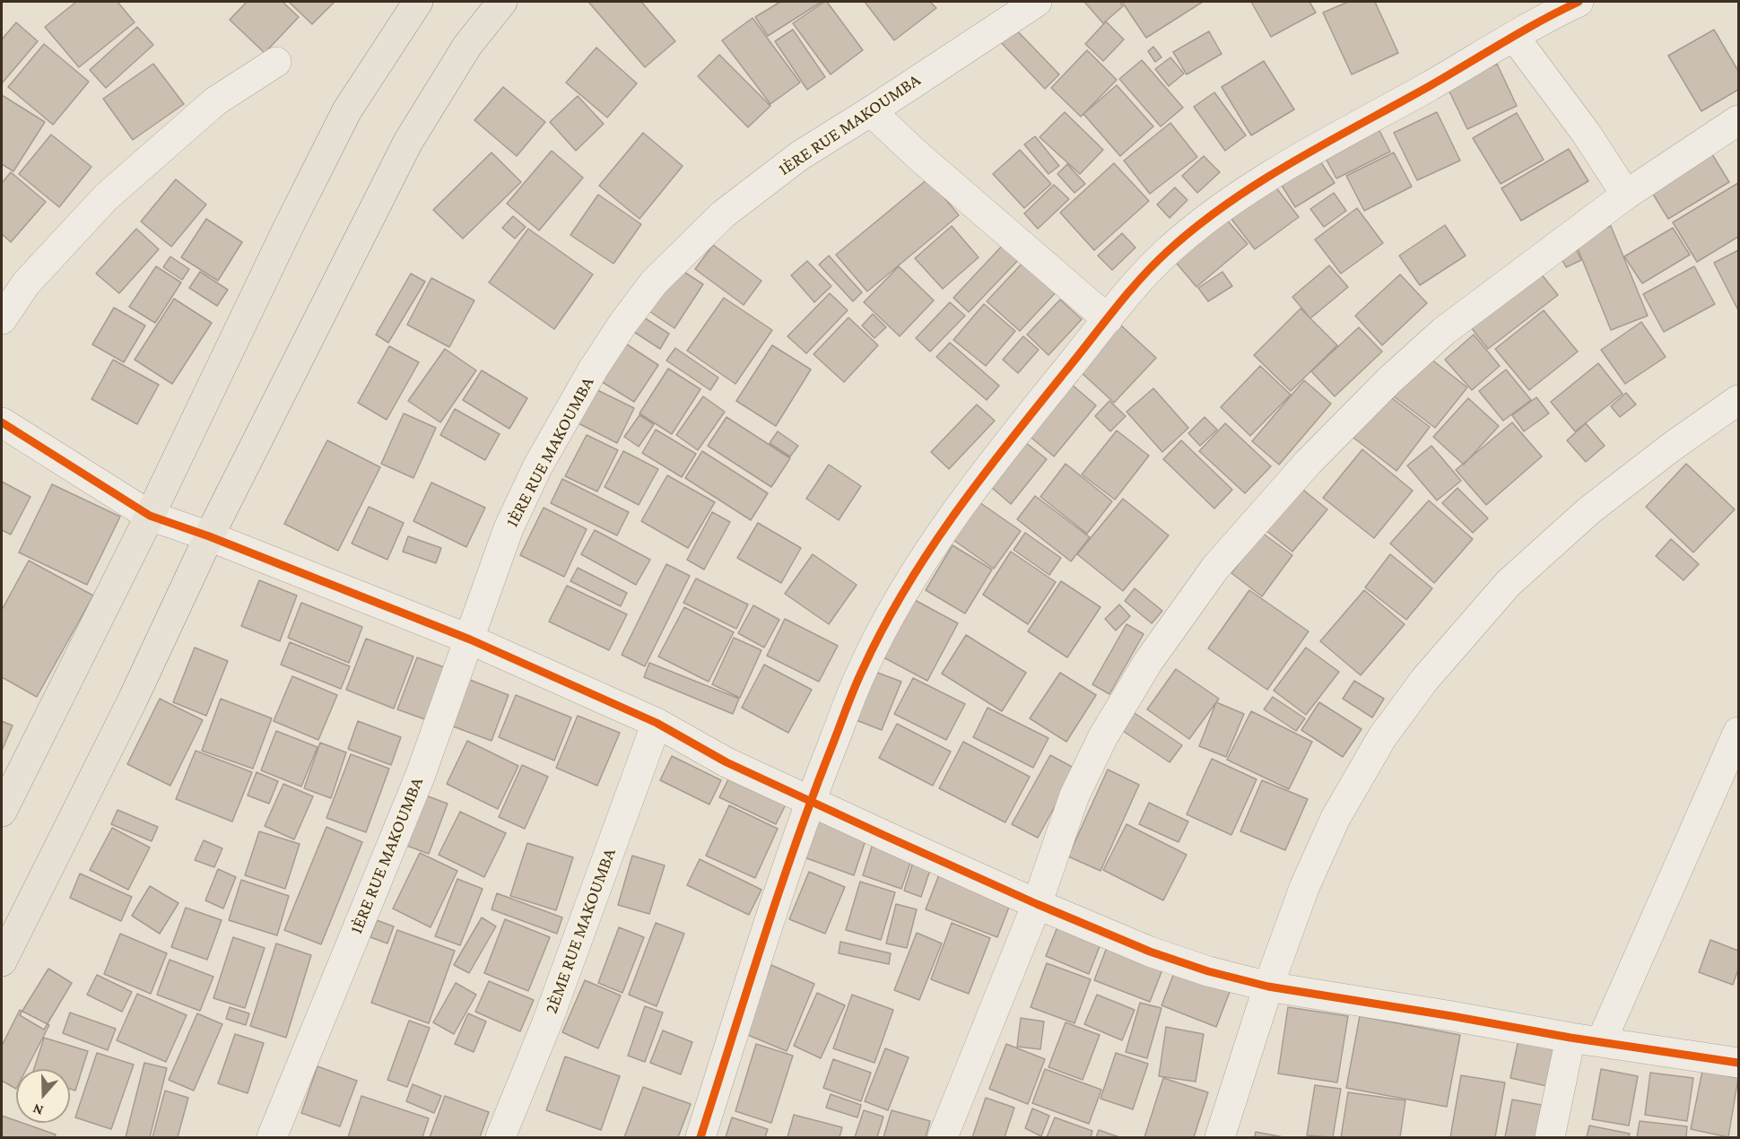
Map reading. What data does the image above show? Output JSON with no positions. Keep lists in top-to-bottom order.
{
  "streets": {
    "street": ["1ÈRE RUE MAKOUMBA", "2ÈME RUE MAKOUMBA"]
  },
  "north": "bottom"
}
